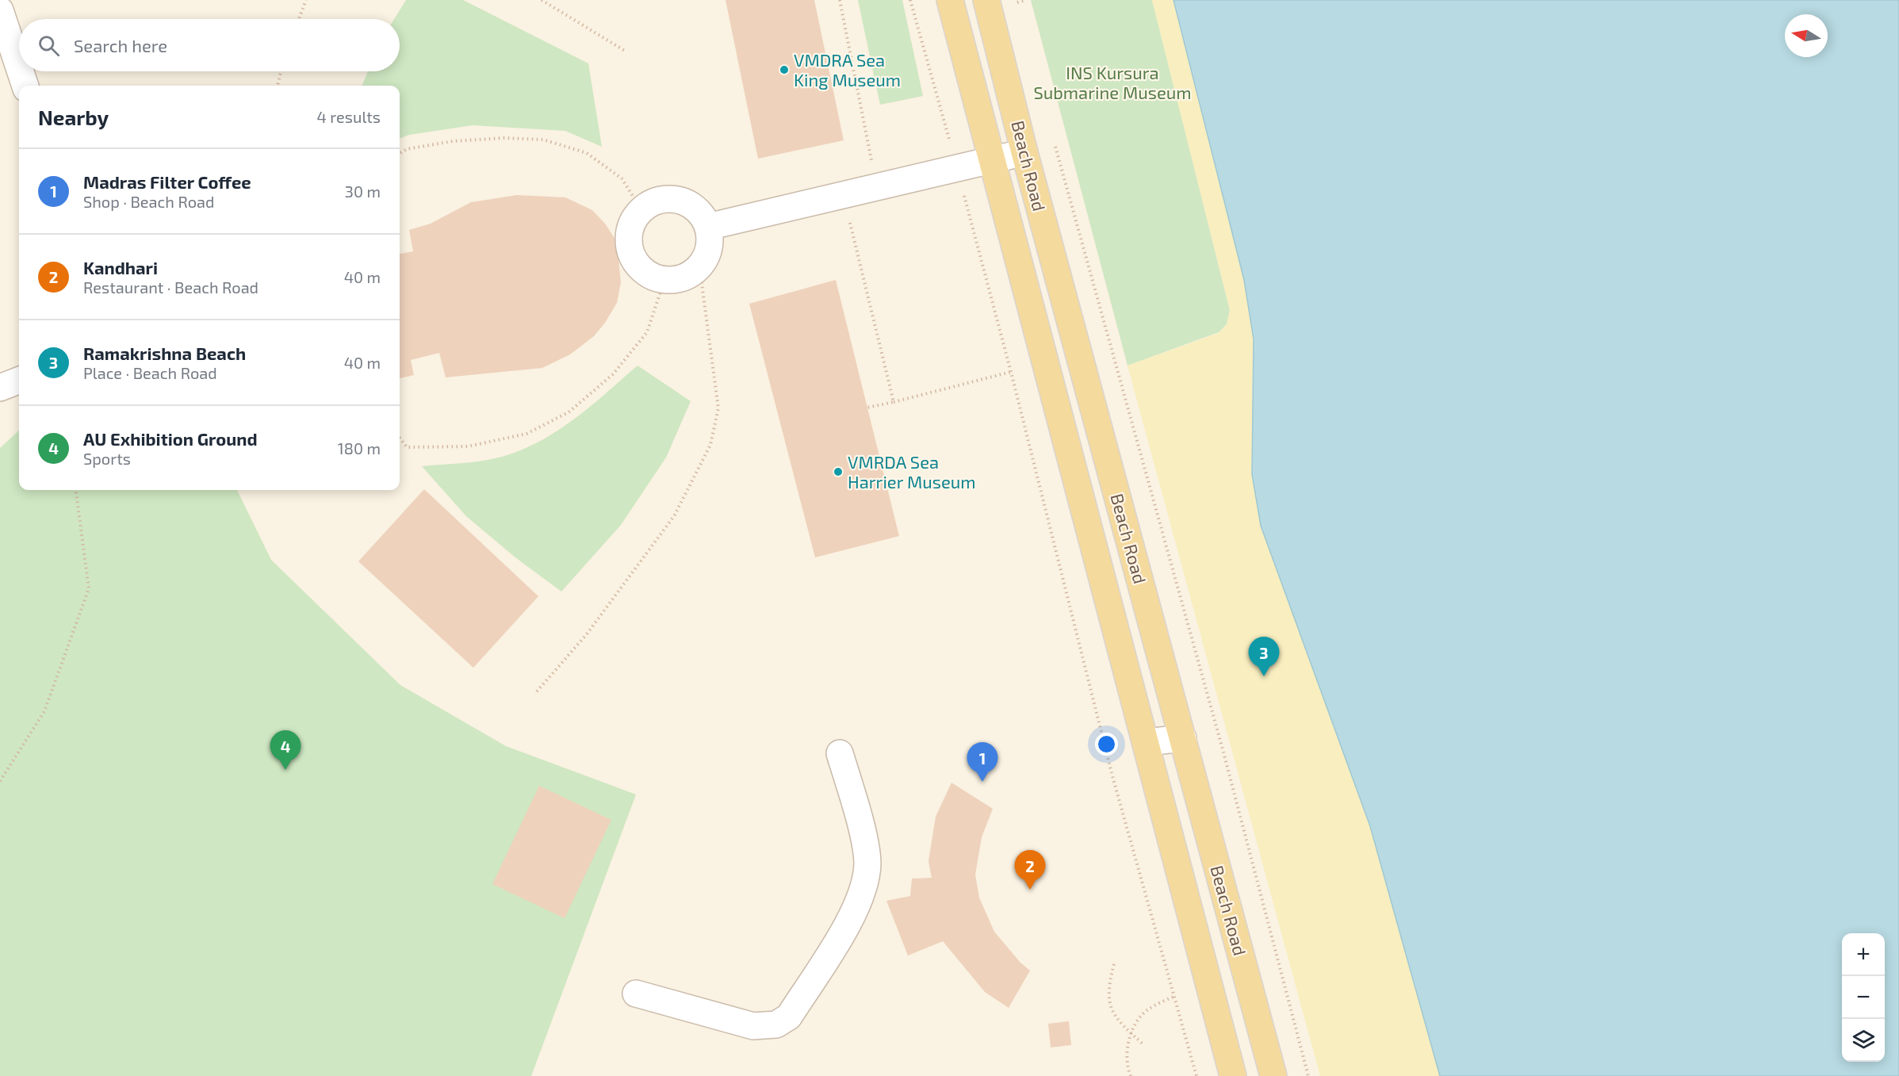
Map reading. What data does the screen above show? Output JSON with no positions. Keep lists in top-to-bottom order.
{
  "streets": {
    "main road": ["Beach Road"]
  },
  "parks": ["INS Kursura Submarine Museum"],
  "places": ["VMDRA Sea King Museum", "VMRDA Sea Harrier Museum"],
  "north": "left",
  "page": {
    "search": "Search here",
    "heading": ["Nearby", "4 results"],
    "list": [
      {
        "mark": "1",
        "name": "Madras Filter Coffee",
        "note": "Shop · Beach Road",
        "value": "30 m"
      },
      {
        "mark": "2",
        "name": "Kandhari",
        "note": "Restaurant · Beach Road",
        "value": "40 m"
      },
      {
        "mark": "3",
        "name": "Ramakrishna Beach",
        "note": "Place · Beach Road",
        "value": "40 m"
      },
      {
        "mark": "4",
        "name": "AU Exhibition Ground",
        "note": "Sports",
        "value": "180 m"
      }
    ],
    "pins": [
      "3",
      "4",
      "1",
      "2"
    ],
    "map_buttons": ["+", "−"]
  }
}
